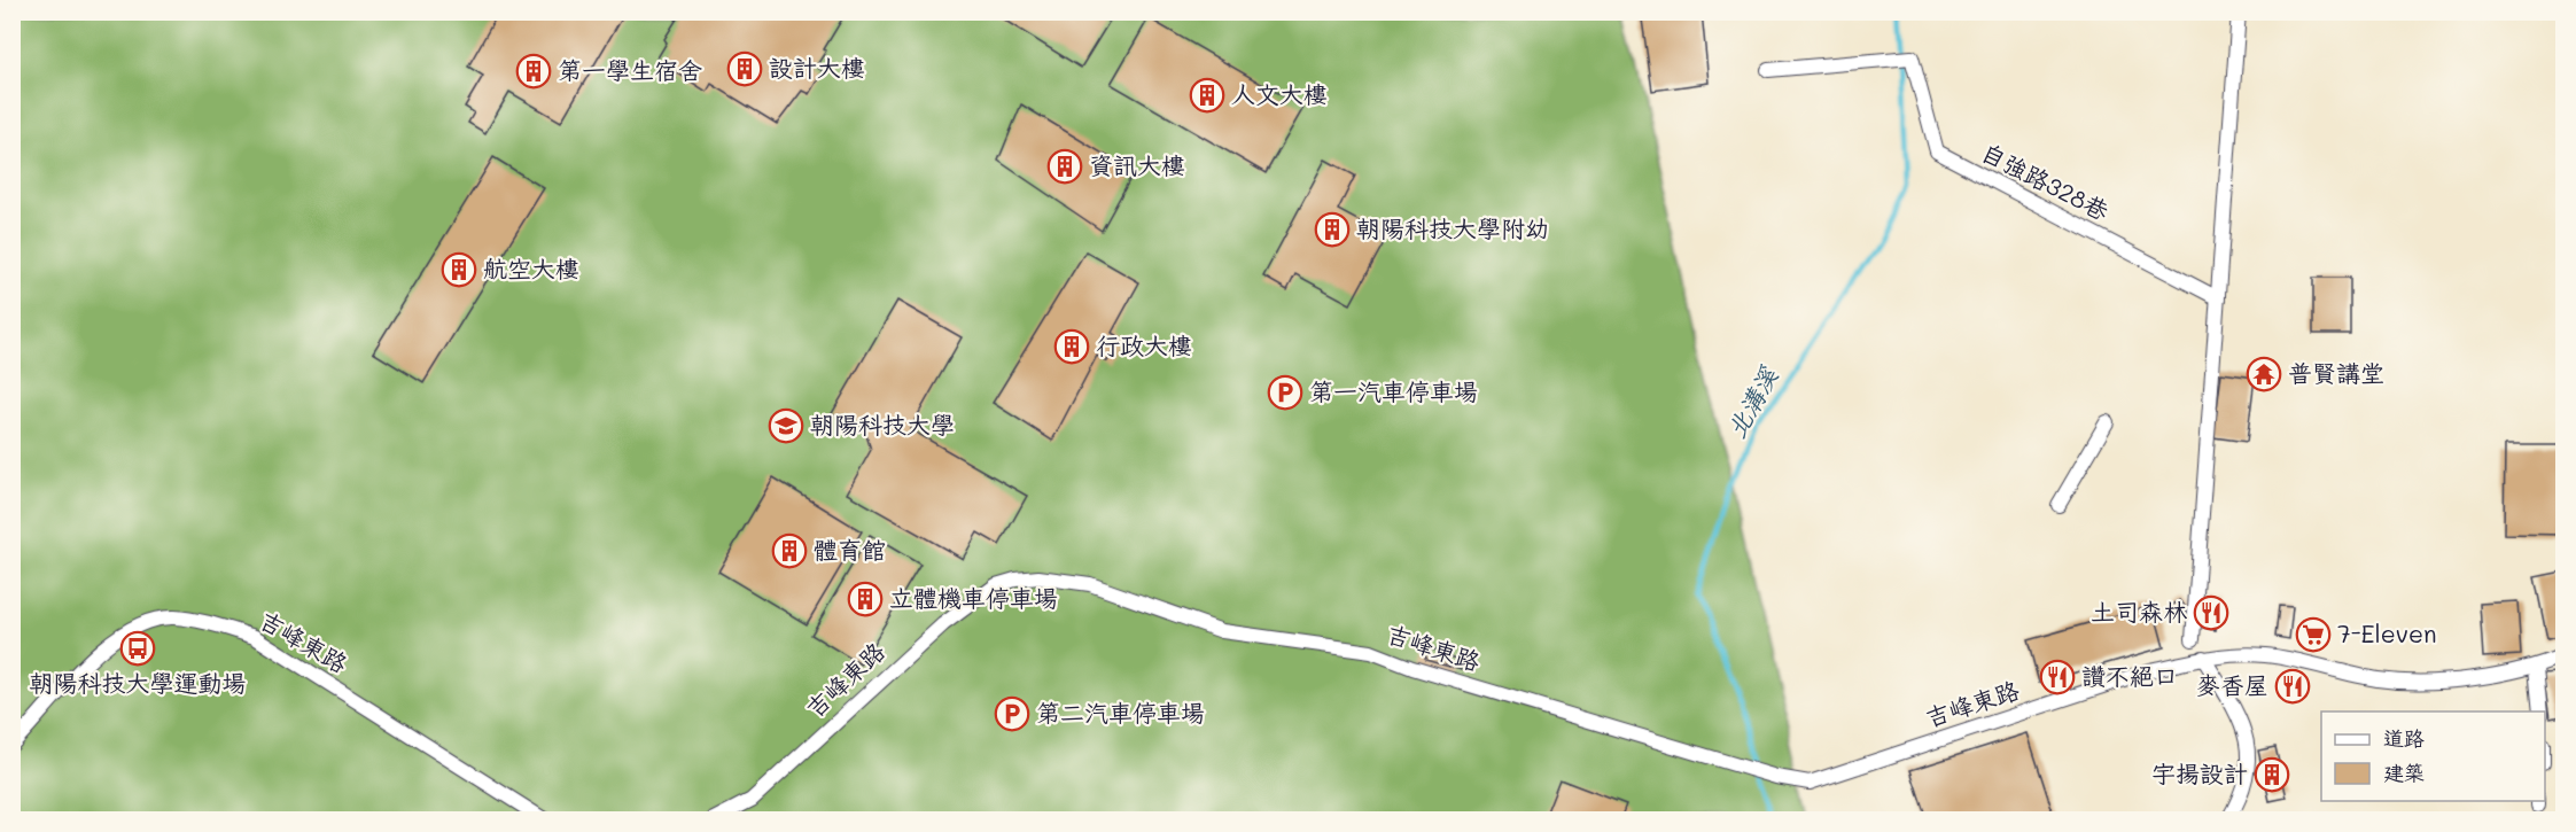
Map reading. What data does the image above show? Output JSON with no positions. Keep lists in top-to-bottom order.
{
  "streets": {
    "street": ["自強路328巷", "吉峰東路"]
  },
  "water": ["北溝溪"],
  "places": {
    "building": [
      "設計大樓",
      "第一學生宿舍",
      "人文大樓",
      "資訊大樓",
      "朝陽科技大學附幼",
      "航空大樓",
      "行政大樓",
      "體育館",
      "立體機車停車場",
      "宇揚設計"
    ],
    "temple": ["普賢講堂"],
    "parking": ["第一汽車停車場", "第二汽車停車場"],
    "school or university": ["朝陽科技大學"],
    "restaurant": ["土司森林", "讚不絕口", "麥香屋"],
    "supermarket": ["7-Eleven"],
    "bus stop": ["朝陽科技大學運動場"]
  },
  "legend": ["道路", "建築"]
}
